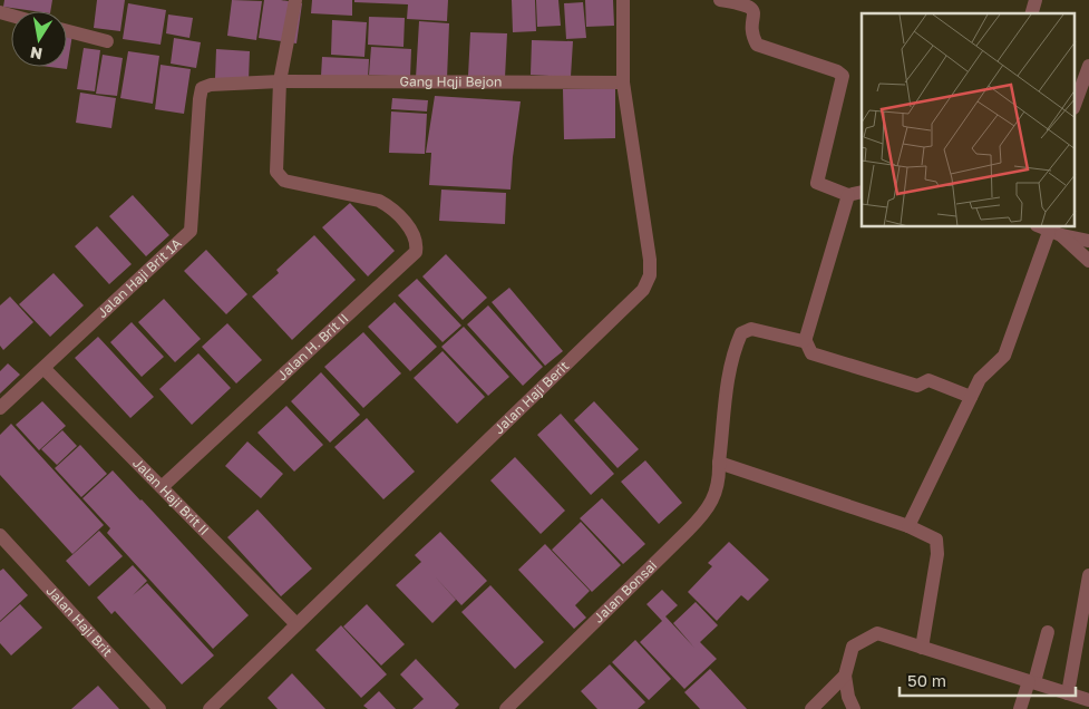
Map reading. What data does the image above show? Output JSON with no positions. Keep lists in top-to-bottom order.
{
  "streets": {
    "street": [
      "Gang Hqji Bejon",
      "Jalan Haji Brit 1A",
      "Jalan H. Brit II",
      "Jalan Haji Berit",
      "Jalan Haji Brit II",
      "Jalan Bonsai",
      "Jalan Haji Brit"
    ]
  },
  "crossings": [
    ["Gang Hqji Bejon", "Jalan Haji Brit 1A"],
    ["Gang Hqji Bejon", "Jalan H. Brit II"],
    ["Gang Hqji Bejon", "Jalan Haji Berit"],
    ["Jalan Haji Brit 1A", "Jalan H. Brit II"],
    ["Jalan Haji Brit 1A", "Jalan Haji Brit II"],
    ["Jalan H. Brit II", "Jalan Haji Brit II"],
    ["Jalan Haji Berit", "Jalan Haji Brit II"]
  ],
  "scale_bar": "50 m",
  "north": "bottom"
}
